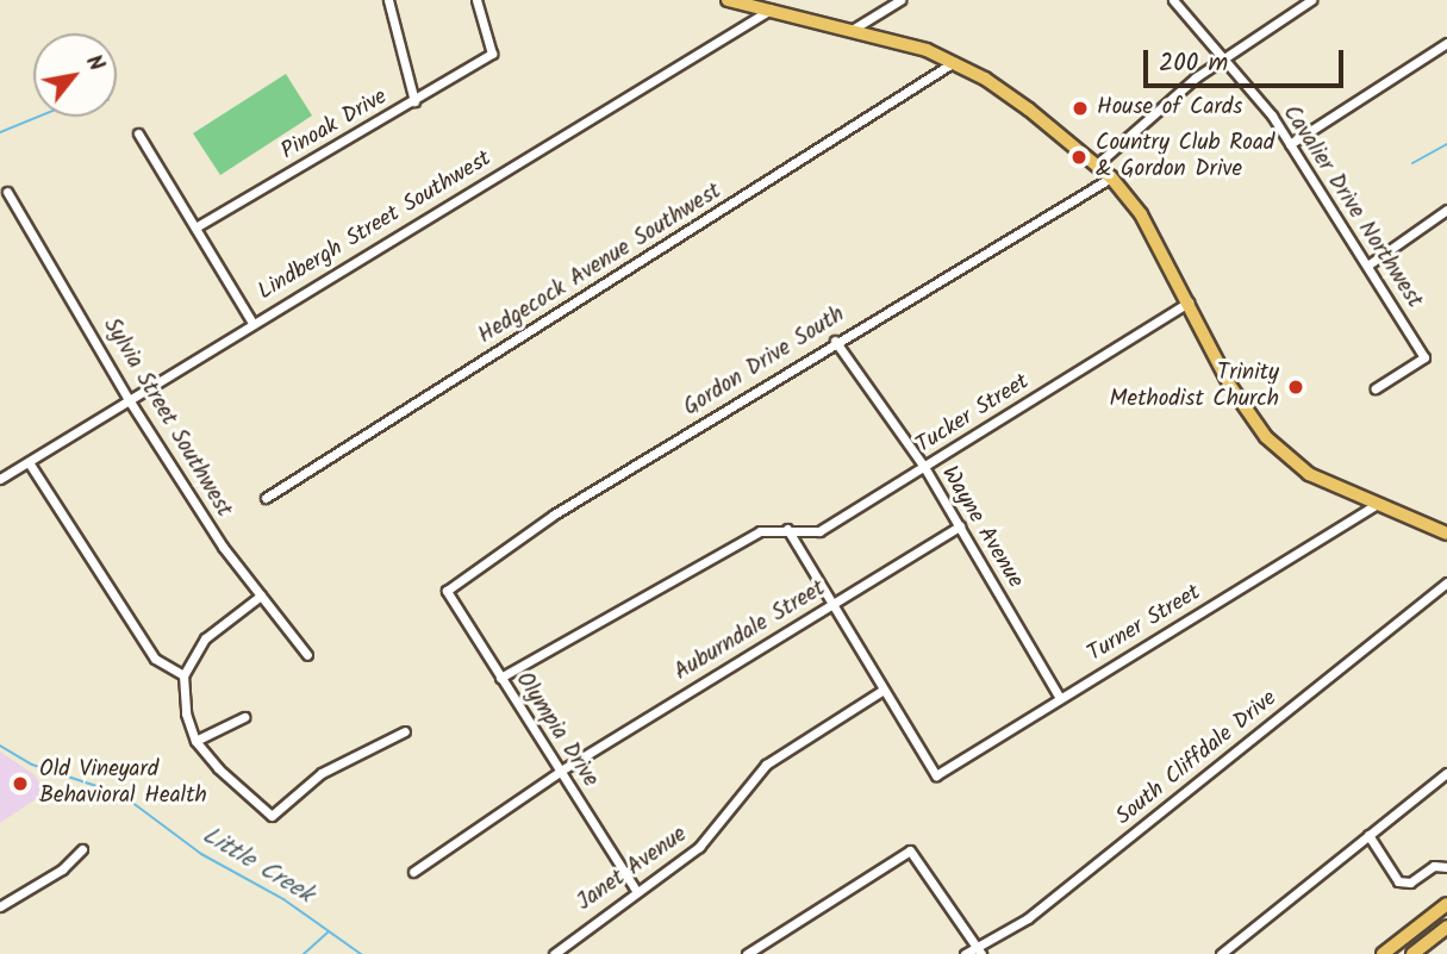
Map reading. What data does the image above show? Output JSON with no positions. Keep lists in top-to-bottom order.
{
  "streets": {
    "street": [
      "Pinoak Drive",
      "Cavalier Drive Northwest",
      "Lindbergh Street Southwest",
      "Hedgecock Avenue Southwest",
      "Gordon Drive South",
      "Tucker Street",
      "Sylvia Street Southwest",
      "Wayne Avenue",
      "Turner Street",
      "Auburndale Street",
      "Olympia Drive",
      "South Cliffdale Drive",
      "Janet Avenue"
    ]
  },
  "crossings": [
    ["Lindbergh Street Southwest", "Sylvia Street Southwest"],
    ["Gordon Drive South", "Wayne Avenue"],
    ["Gordon Drive South", "Olympia Drive"],
    ["Tucker Street", "Wayne Avenue"],
    ["Wayne Avenue", "Turner Street"],
    ["Wayne Avenue", "Auburndale Street"],
    ["Turner Street", "Janet Avenue"],
    ["Auburndale Street", "Olympia Drive"],
    ["Olympia Drive", "Janet Avenue"]
  ],
  "water": ["Little Creek"],
  "places": [
    "House of Cards",
    "Country Club Road & Gordon Drive",
    "Trinity Methodist Church",
    "Old Vineyard Behavioral Health"
  ],
  "scale_bar": "200 m",
  "north": "top right"
}
